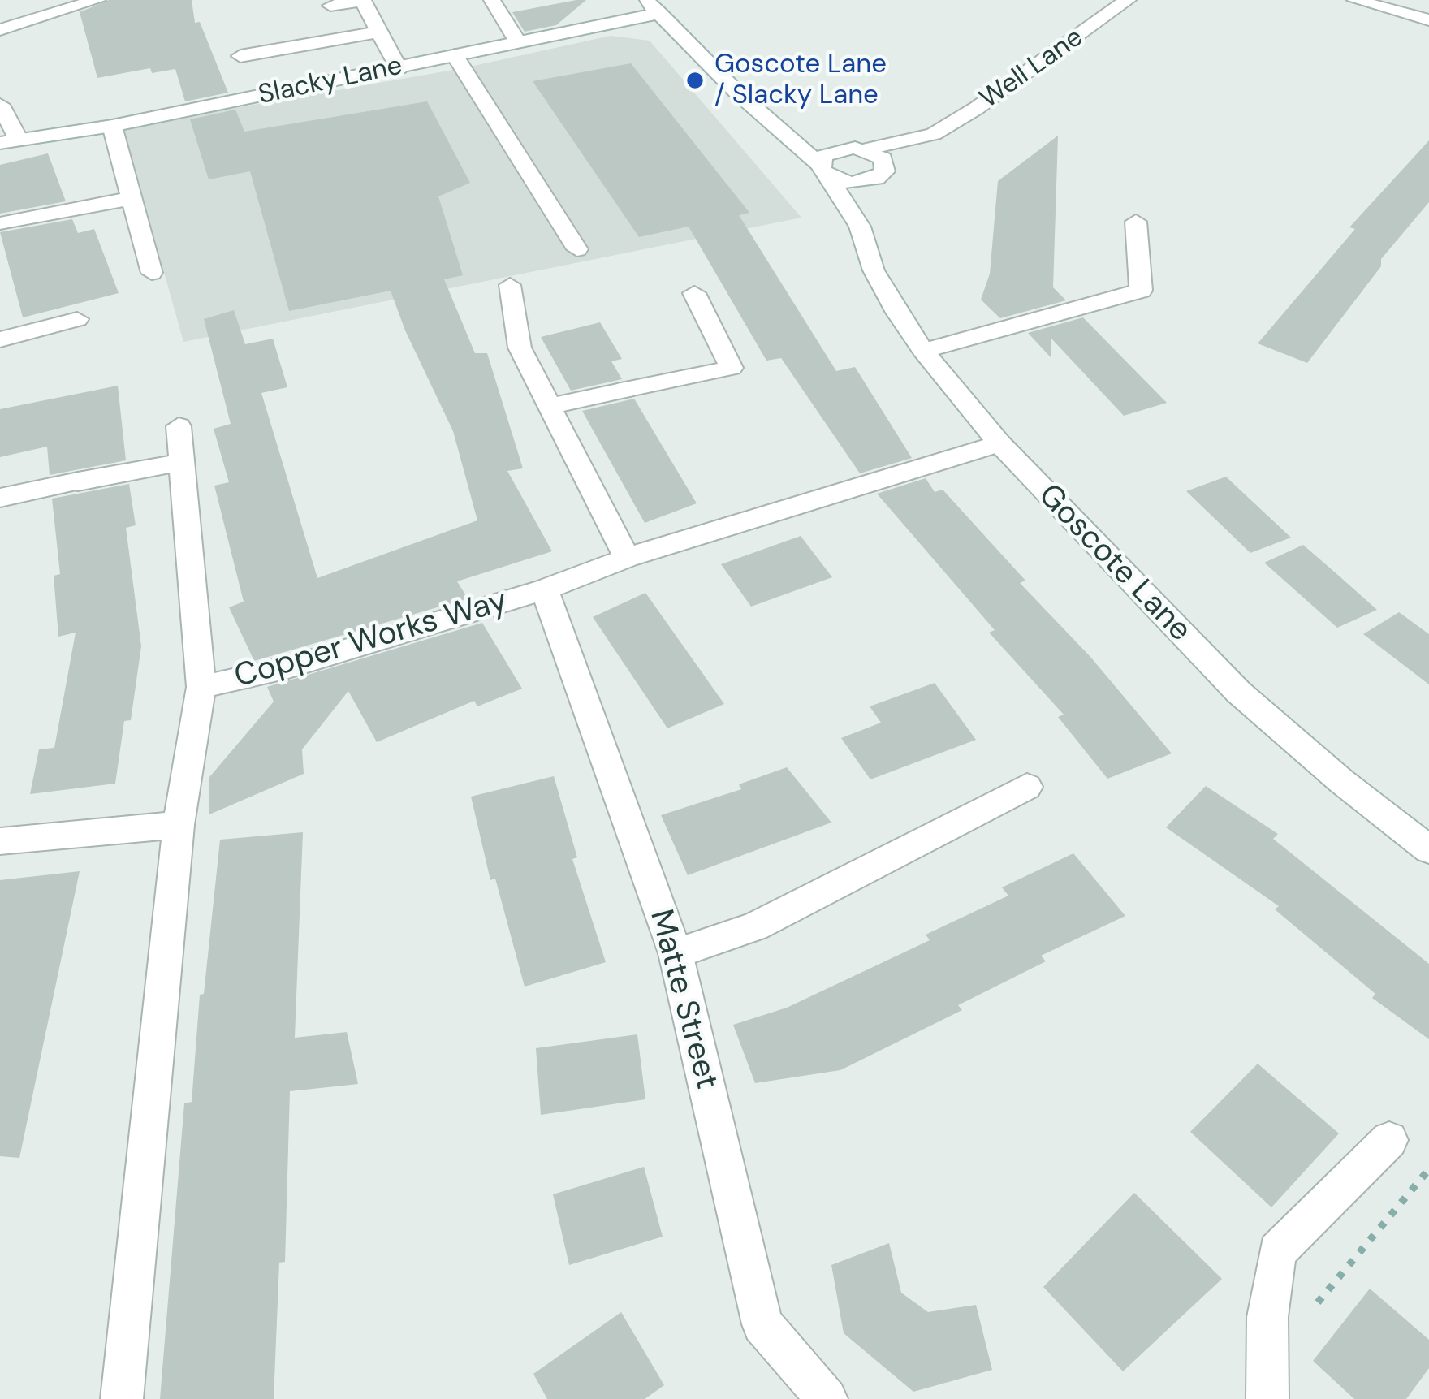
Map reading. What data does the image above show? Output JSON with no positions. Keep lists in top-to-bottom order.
{
  "streets": {
    "street": [
      "Well Lane",
      "Slacky Lane",
      "Goscote Lane",
      "Copper Works Way",
      "Matte Street"
    ]
  },
  "crossings": [
    ["Well Lane", "Goscote Lane"],
    ["Slacky Lane", "Goscote Lane"],
    ["Goscote Lane", "Copper Works Way"],
    ["Copper Works Way", "Matte Street"]
  ],
  "places": ["Goscote Lane / Slacky Lane"]
}
